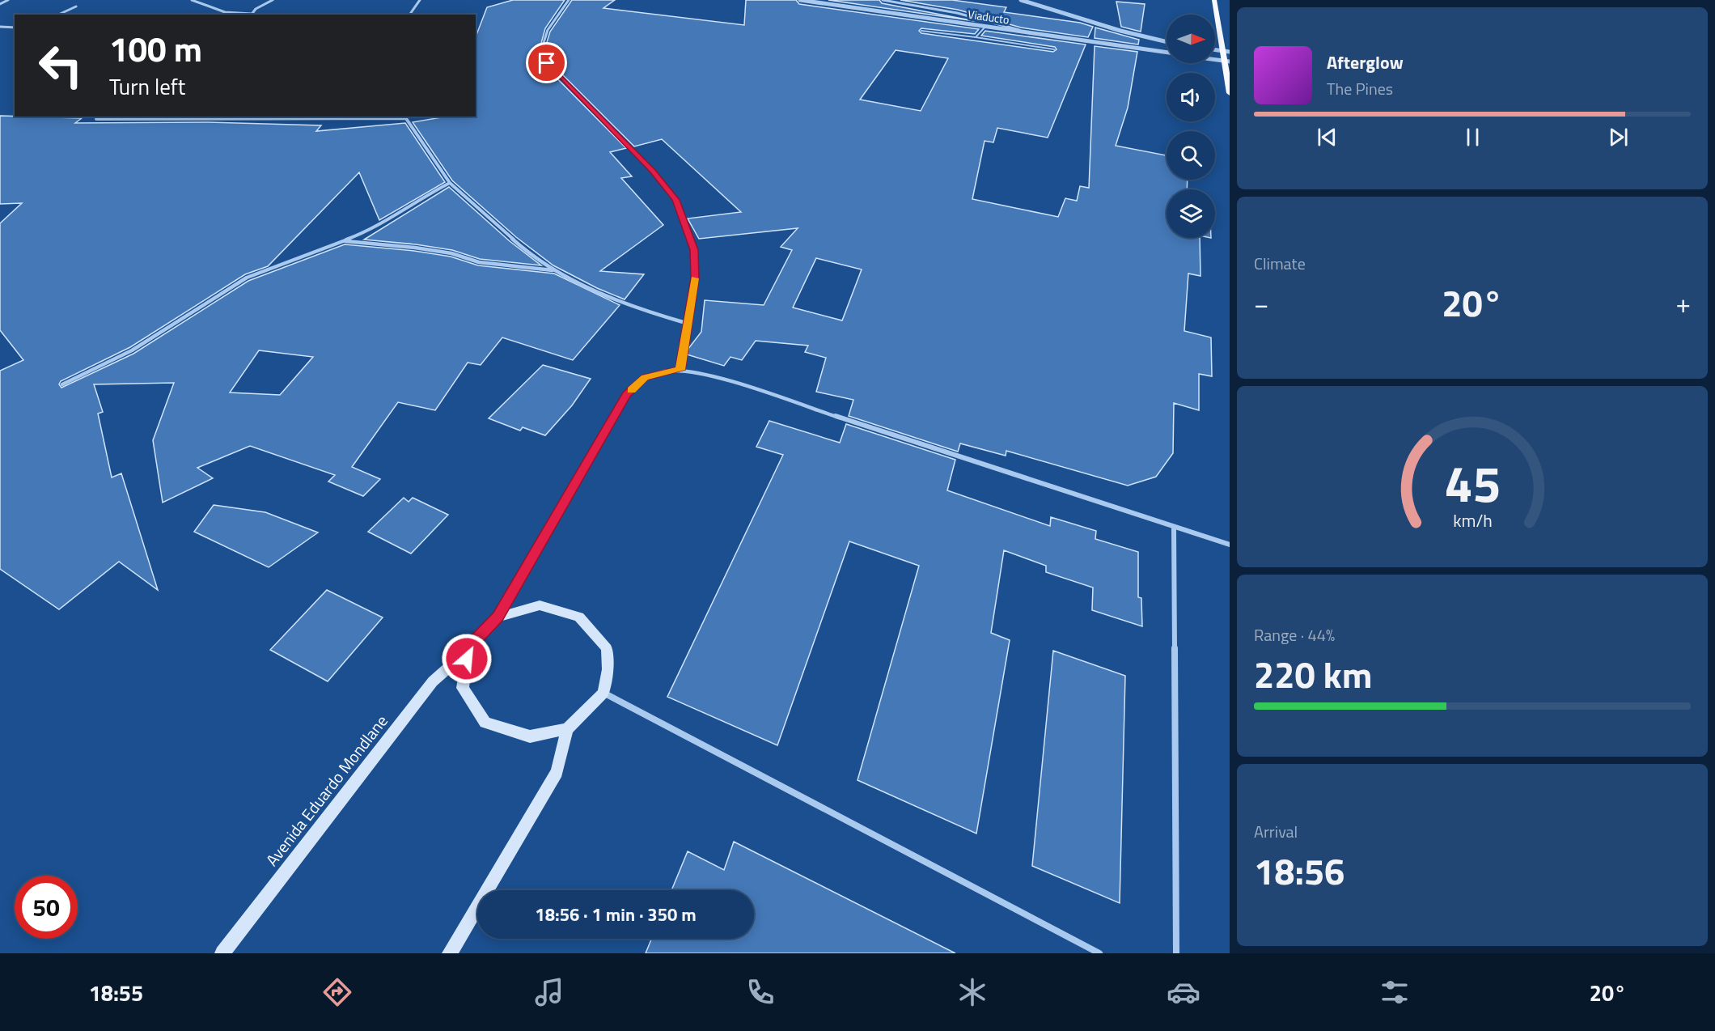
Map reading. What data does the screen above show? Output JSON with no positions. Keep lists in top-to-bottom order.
{
  "streets": {
    "main road": ["Avenida Eduardo Mondlane"],
    "street": ["Viaducto"]
  },
  "north": "right",
  "page": {
    "turn": ["100 m", "Turn left"],
    "song": ["Afterglow", "The Pines"],
    "tile": [
      "Climate",
      ["Range · 44%", "220 km"],
      ["Arrival", "18:56"]
    ],
    "heat": ["−", "20°", "+"],
    "limit": "50",
    "trip": "18:56 · 1 min · 350 m",
    "tabs": ["18:55", "20°"],
    "gauge": ["45", "km/h"]
  }
}
